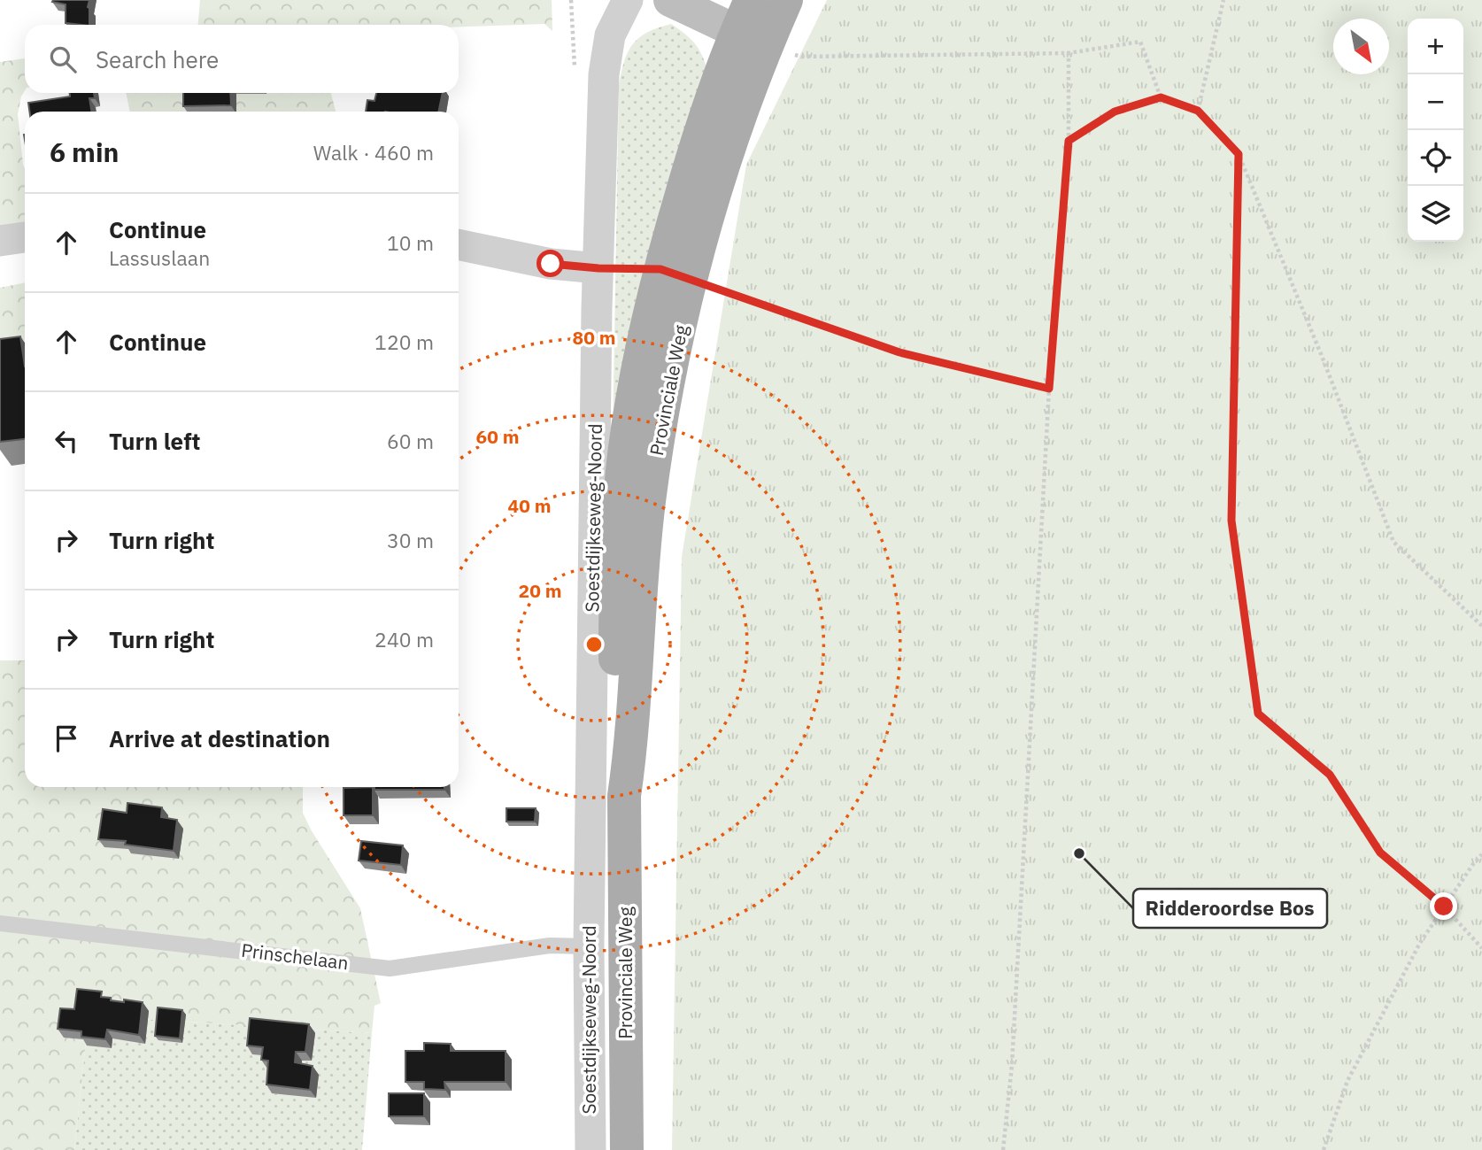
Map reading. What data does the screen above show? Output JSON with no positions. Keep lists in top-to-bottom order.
{
  "streets": {
    "main road": ["Provinciale Weg"],
    "street": ["Soestdijkseweg-Noord"],
    "lane": ["Prinschelaan"]
  },
  "crossings": [
    ["Soestdijkseweg-Noord", "Prinschelaan"]
  ],
  "places": ["Ridderoordse Bos"],
  "north": "bottom right",
  "page": {
    "map_buttons": ["+", "−"],
    "search": "Search here",
    "heading": ["6 min", "Walk · 460 m"],
    "list": [
      ["Continue", "Lassuslaan", "10 m"],
      ["Continue", "120 m"],
      ["Turn left", "60 m"],
      ["Turn right", "30 m"],
      ["Turn right", "240 m"],
      "Arrive at destination"
    ]
  },
  "rings": [
    "80 m",
    "60 m",
    "40 m",
    "20 m"
  ]
}
